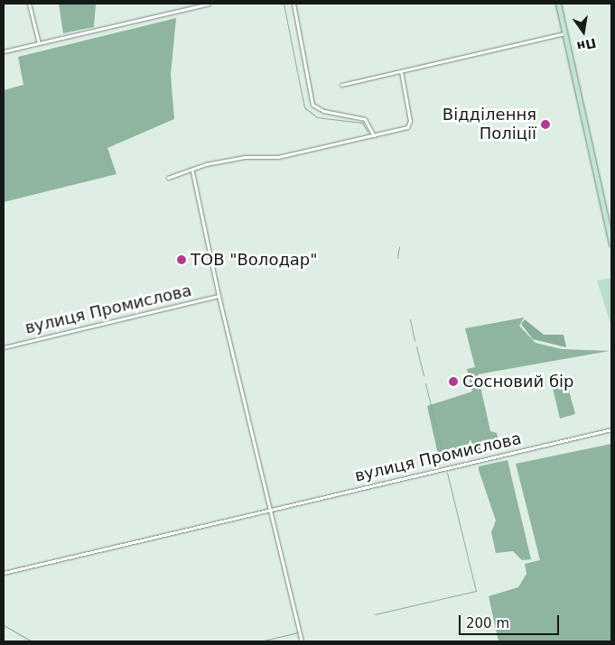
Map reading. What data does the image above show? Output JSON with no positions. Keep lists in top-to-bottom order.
{
  "streets": {
    "street": ["вулиця Промислова"]
  },
  "places": ["Відділення Поліції", "ТОВ \"Володар\"", "Сосновий бір"],
  "scale_bar": "200 m",
  "north": "bottom"
}
